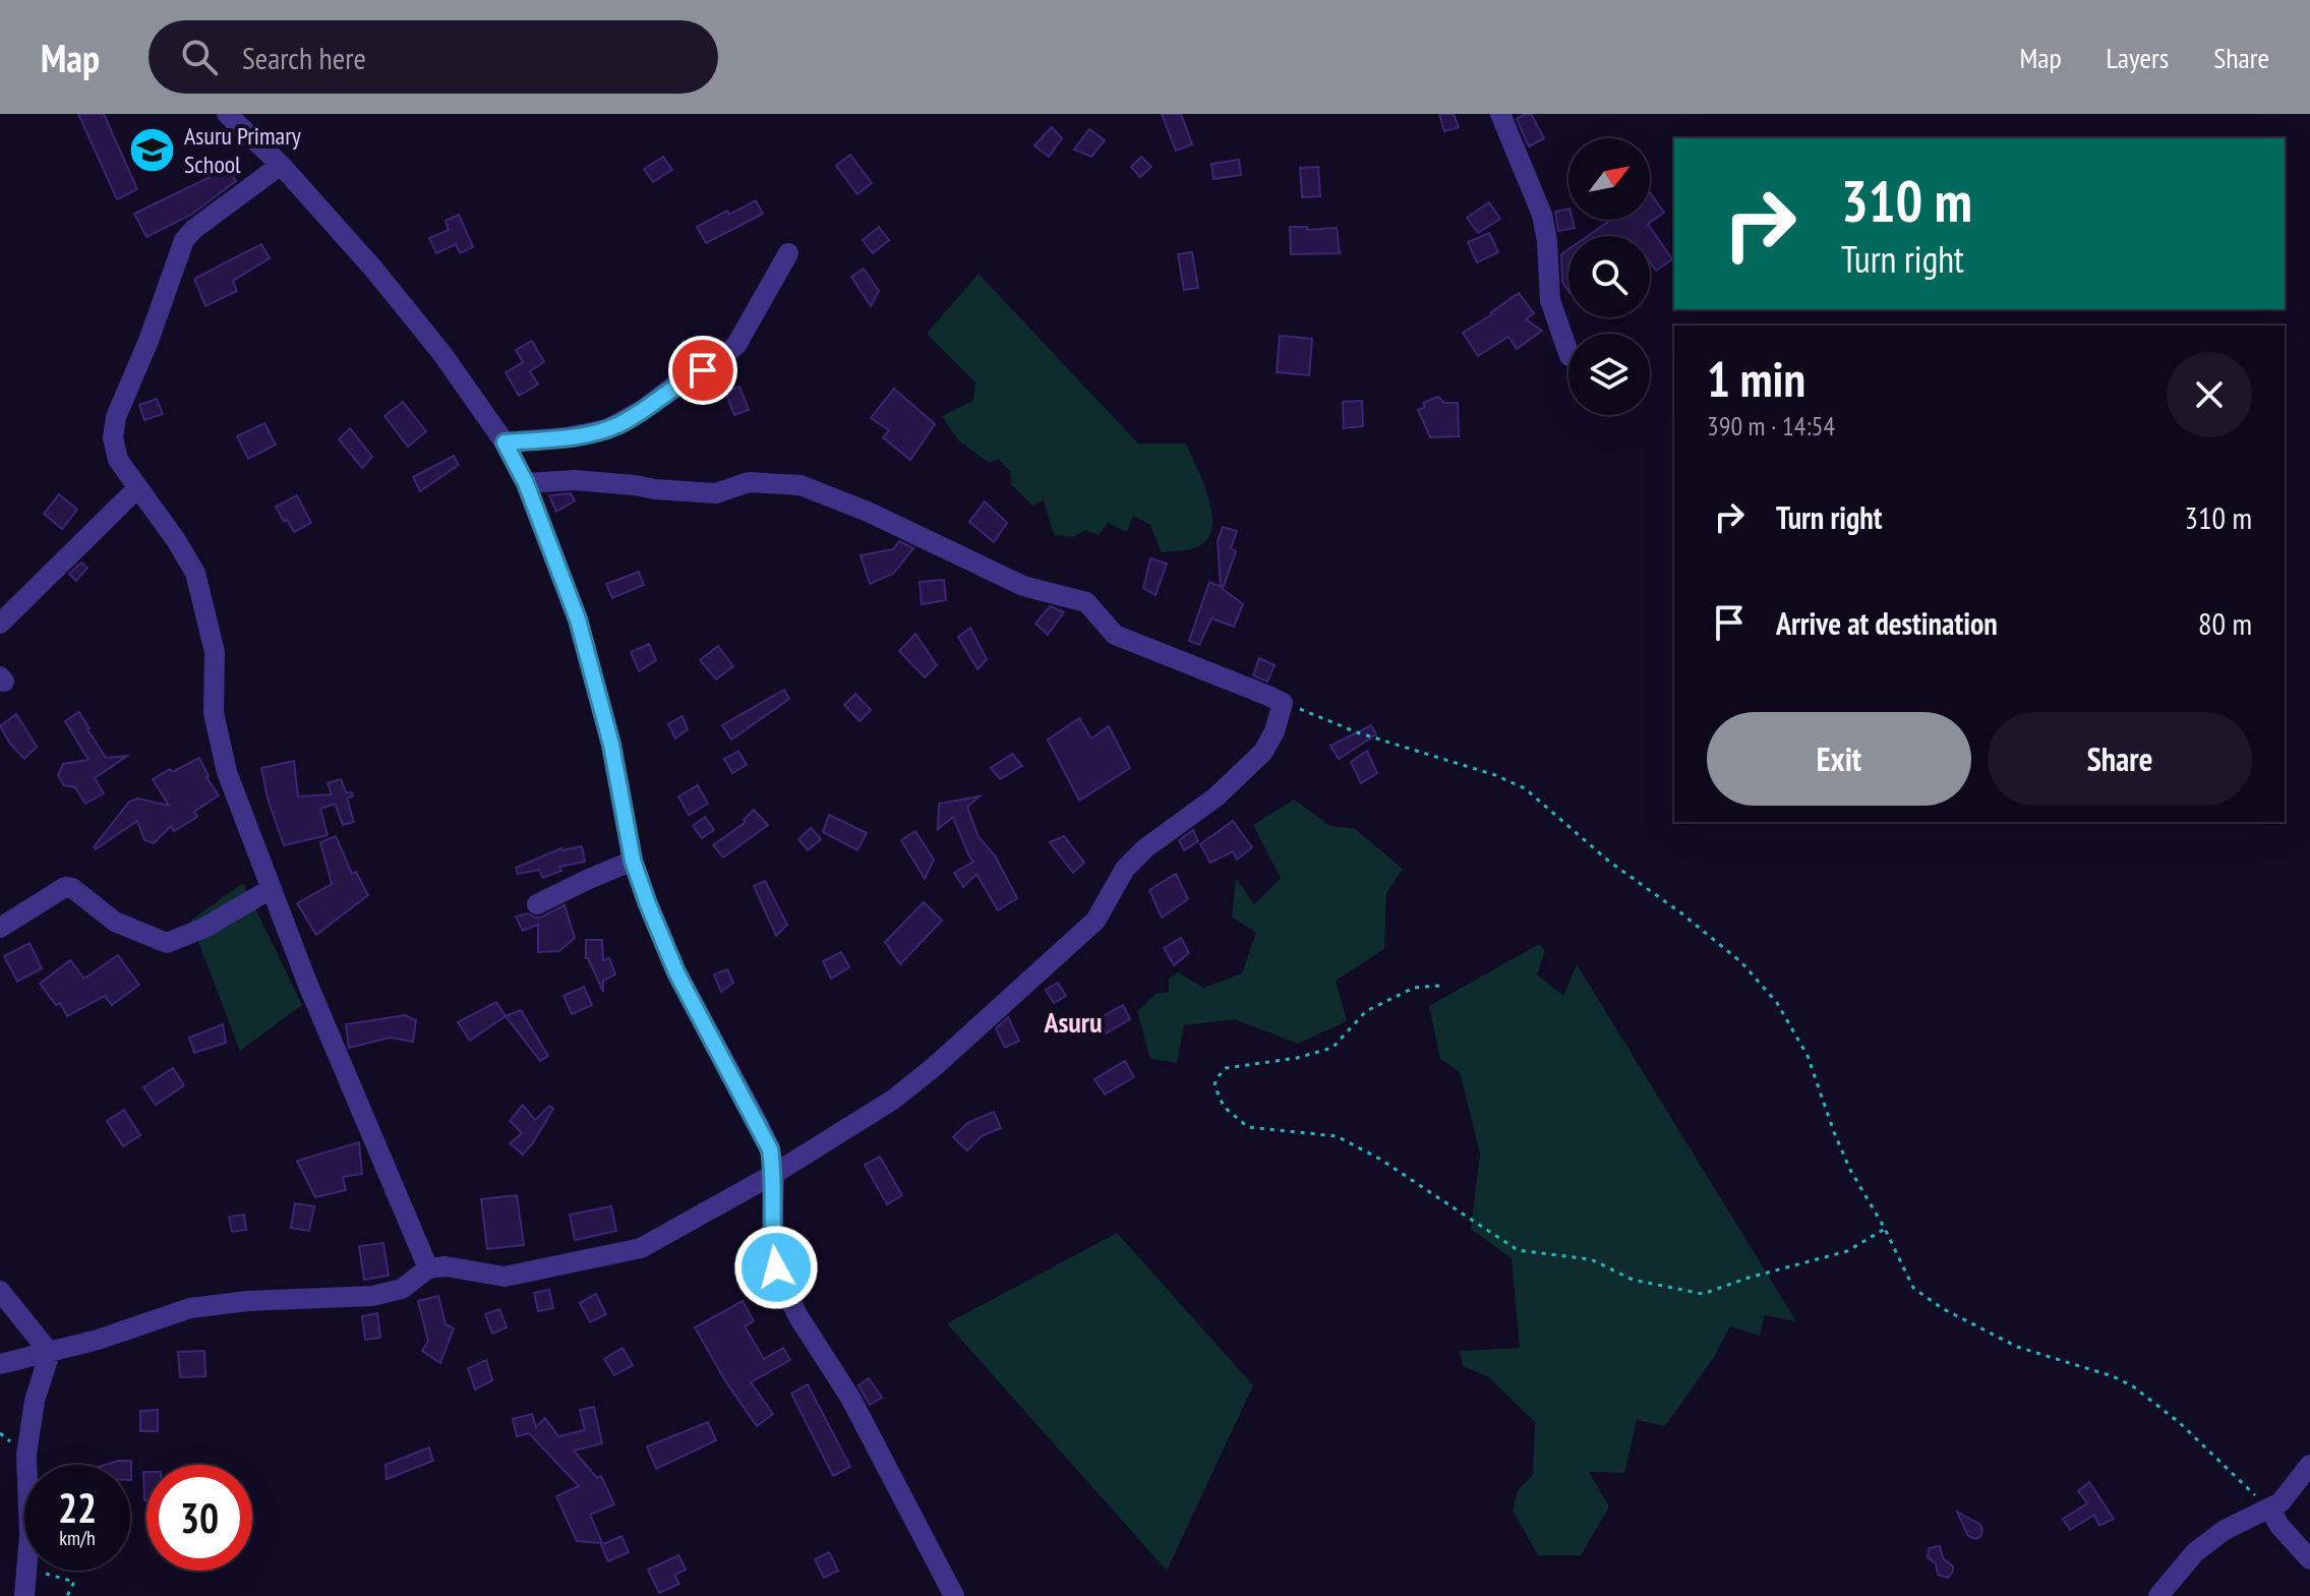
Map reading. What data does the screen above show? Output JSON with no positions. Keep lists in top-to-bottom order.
{
  "districts": ["Asuru"],
  "places": {
    "school or university": ["Asuru Primary School"]
  },
  "north": "top right",
  "page": {
    "header": "Map",
    "search": "Search here",
    "nav": ["Map", "Layers", "Share"],
    "turn": ["310 m", "Turn right"],
    "heading": ["1 min", "390 m · 14:54"],
    "list": [
      {
        "name": "Turn right",
        "value": "310 m"
      },
      {
        "name": "Arrive at destination",
        "value": "80 m"
      }
    ],
    "buttons": ["Exit", "Share"],
    "speed": "22 km/h",
    "limit": "30"
  }
}
